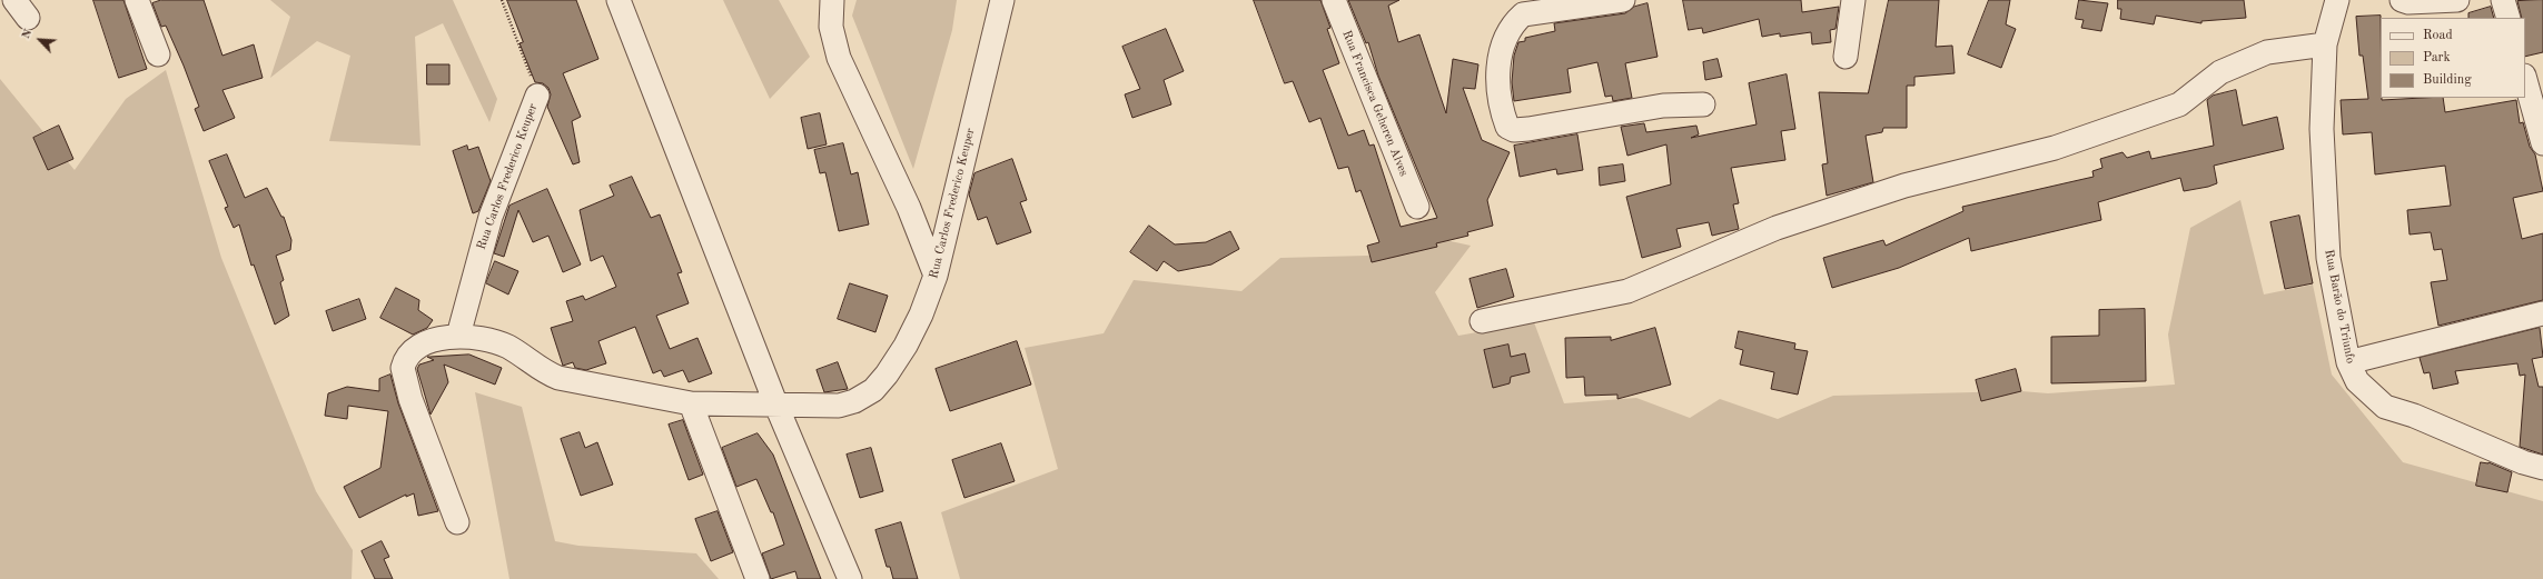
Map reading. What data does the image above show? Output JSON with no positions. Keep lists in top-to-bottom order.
{
  "streets": {
    "street": ["Rua Francisca Geheren Alves", "Rua Carlos Frederico Keuper", "Rua Barão do Triunfo"]
  },
  "legend": ["Road", "Park", "Building"],
  "north": "top left"
}
